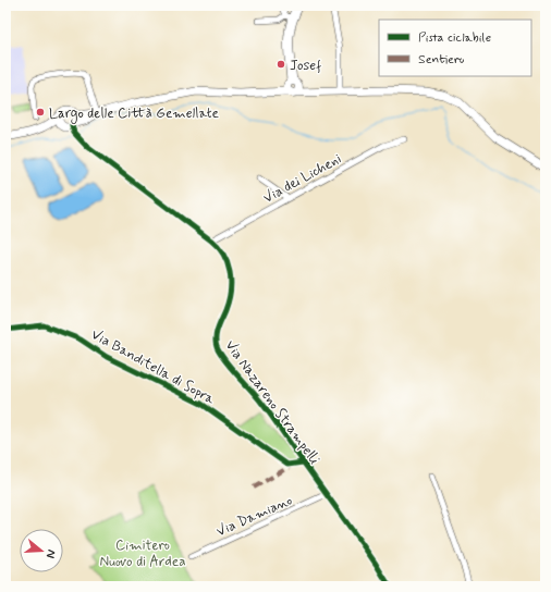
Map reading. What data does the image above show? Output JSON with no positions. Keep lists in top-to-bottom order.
{
  "streets": {
    "street": [
      "Via dei Licheni",
      "Via Banditella di Sopra",
      "Via Nazareno Strampelli",
      "Via Damiano"
    ]
  },
  "crossings": [
    ["Via dei Licheni", "Via Nazareno Strampelli"],
    ["Via Banditella di Sopra", "Via Nazareno Strampelli"],
    ["Via Nazareno Strampelli", "Via Damiano"]
  ],
  "parks": ["Cimitero Nuovo di Ardea"],
  "places": ["Josef", "Largo delle Città Gemellate"],
  "legend": ["Pista ciclabile", "Sentiero"],
  "north": "right"
}
